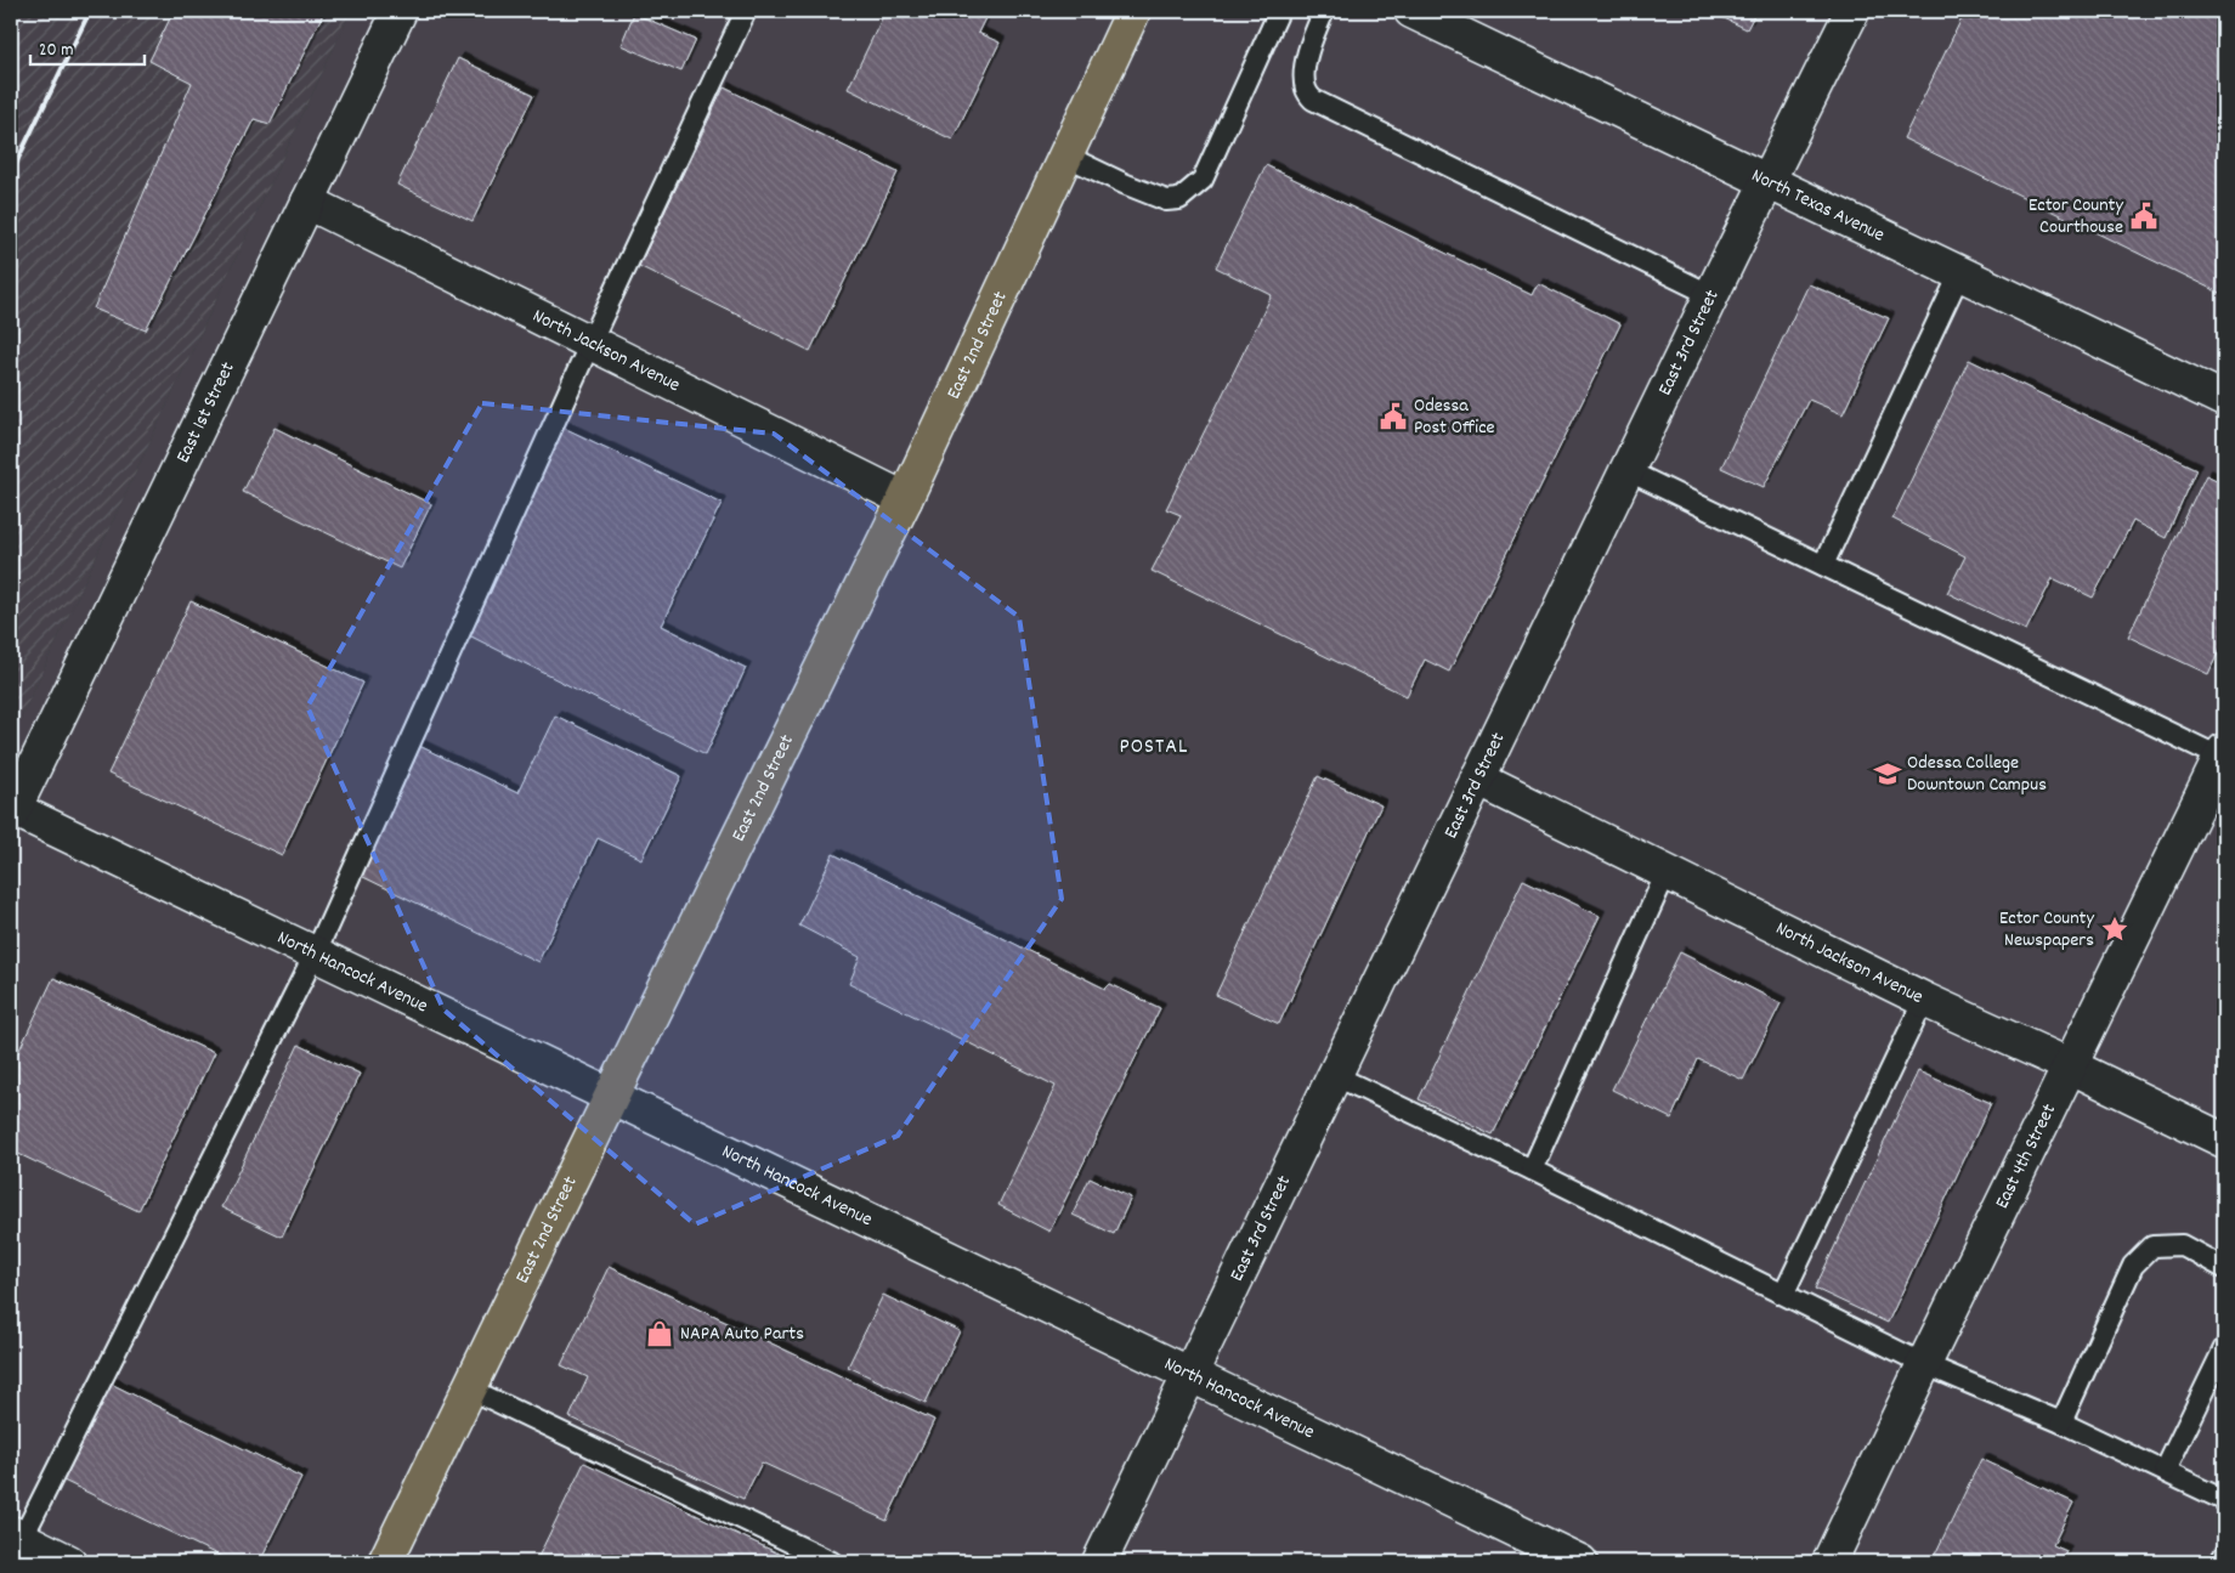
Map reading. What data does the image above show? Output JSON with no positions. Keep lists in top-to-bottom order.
{
  "streets": {
    "main road": ["East 2nd Street"],
    "street": [
      "North Texas Avenue",
      "East 3rd Street",
      "North Jackson Avenue",
      "East 1st Street",
      "North Hancock Avenue",
      "East 4th Street"
    ]
  },
  "crossings": [
    ["North Texas Avenue", "East 3rd Street"],
    ["East 3rd Street", "North Jackson Avenue"],
    ["East 3rd Street", "North Hancock Avenue"],
    ["East 2nd Street", "North Jackson Avenue"],
    ["East 2nd Street", "North Hancock Avenue"],
    ["North Jackson Avenue", "East 1st Street"],
    ["North Jackson Avenue", "East 4th Street"],
    ["East 1st Street", "North Hancock Avenue"]
  ],
  "districts": ["POSTAL"],
  "places": {
    "public building": ["Ector County Courthouse", "Odessa Post Office"],
    "school or university": ["Odessa College Downtown Campus"],
    "place": ["Ector County Newspapers"],
    "shop": ["NAPA Auto Parts"]
  },
  "scale_bar": "20 m"
}
